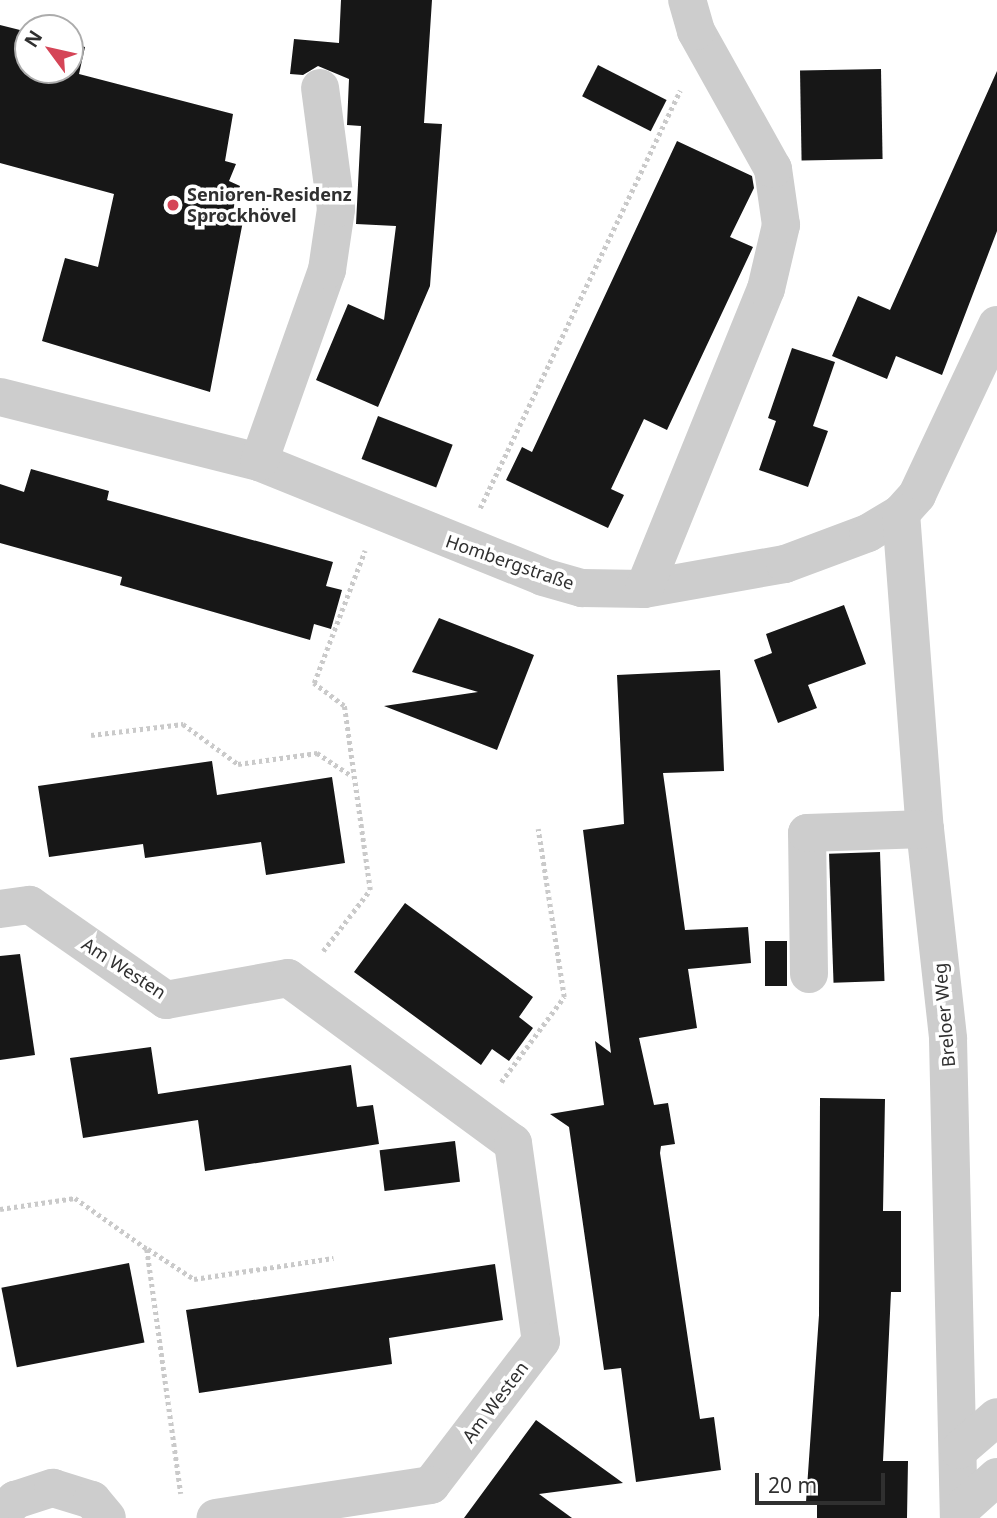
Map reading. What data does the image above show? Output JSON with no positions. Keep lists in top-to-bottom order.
{
  "streets": {
    "street": ["Hombergstraße", "Am Westen", "Breloer Weg"]
  },
  "crossings": [
    ["Hombergstraße", "Breloer Weg"]
  ],
  "places": ["Senioren-Residenz Sprockhövel"],
  "scale_bar": "20 m",
  "north": "top left"
}
